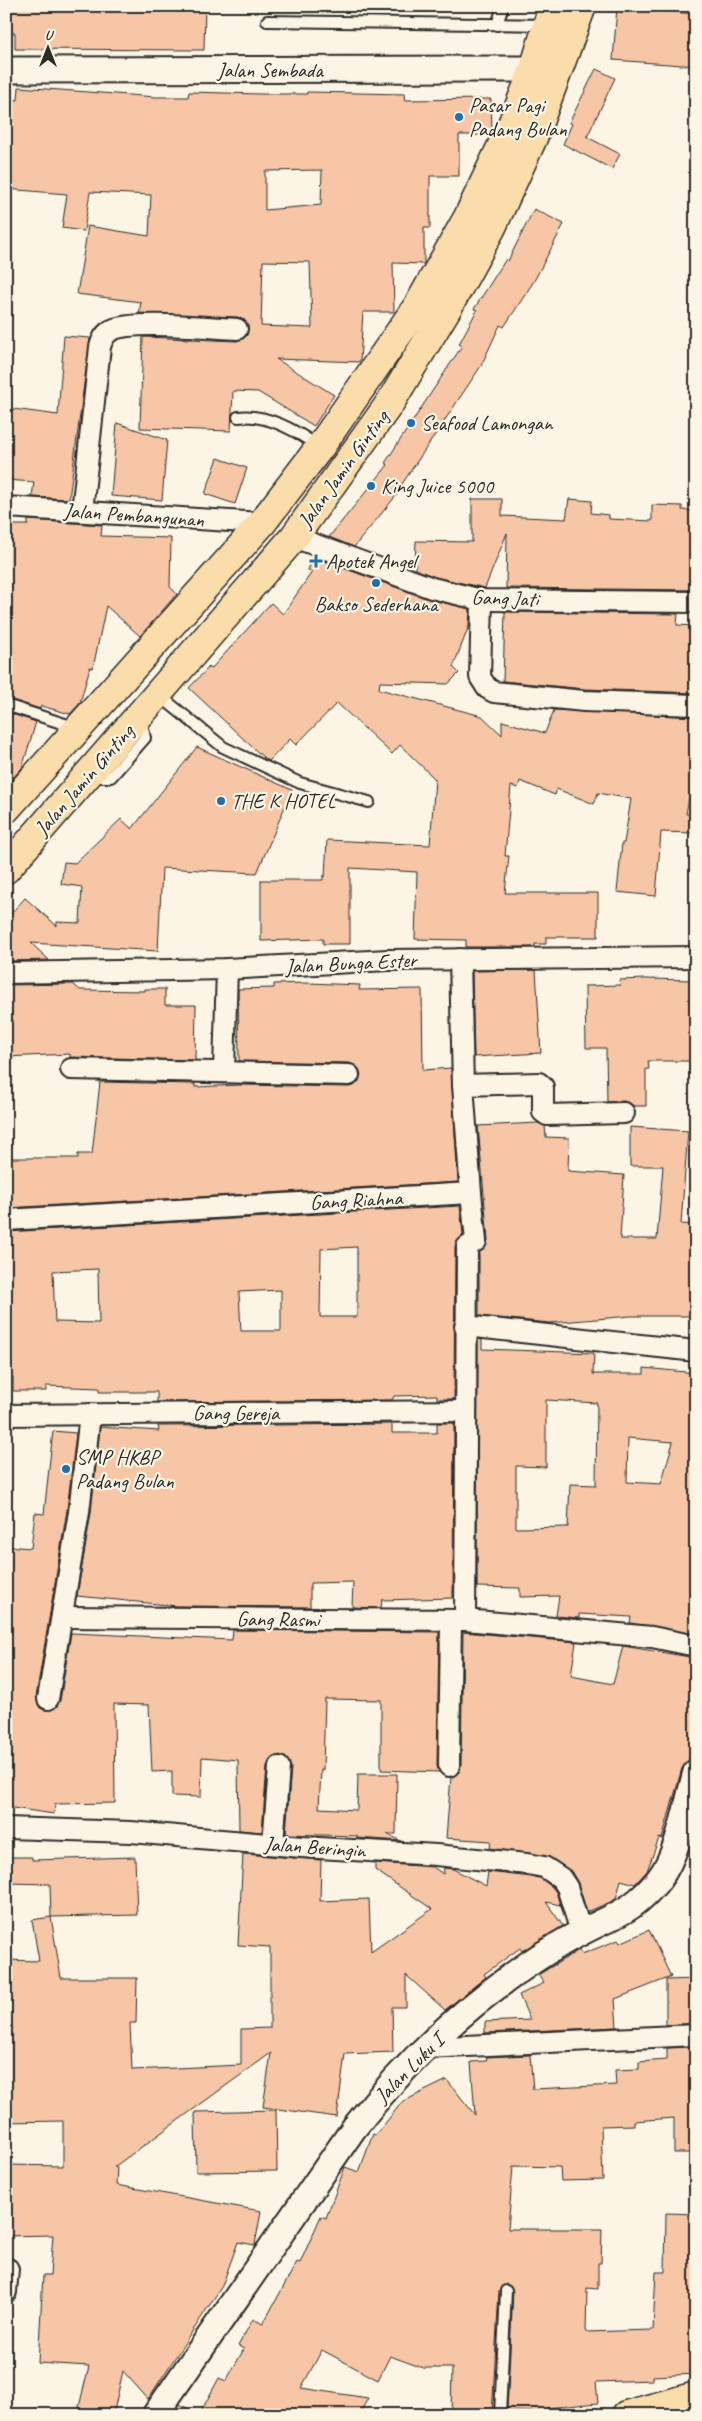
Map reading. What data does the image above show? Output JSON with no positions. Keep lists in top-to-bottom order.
{
  "streets": {
    "main road": ["Jalan Jamin Ginting"],
    "street": [
      "Jalan Sembada",
      "Jalan Pembangunan",
      "Gang Jati",
      "Jalan Bunga Ester",
      "Gang Riahna",
      "Gang Gereja",
      "Gang Rasmi",
      "Jalan Beringin",
      "Jalan Luku I"
    ]
  },
  "crossings": [
    ["Jalan Sembada", "Jalan Jamin Ginting"],
    ["Jalan Jamin Ginting", "Jalan Pembangunan"],
    ["Jalan Jamin Ginting", "Gang Jati"],
    ["Jalan Beringin", "Jalan Luku I"]
  ],
  "places": {
    "other": [
      "Pasar Pagi Padang Bulan",
      "Seafood Lamongan",
      "King Juice 5000",
      "Bakso Sederhana",
      "THE K HOTEL",
      "SMP HKBP Padang Bulan"
    ],
    "health": ["Apotek Angel"]
  },
  "north": "top"
}
